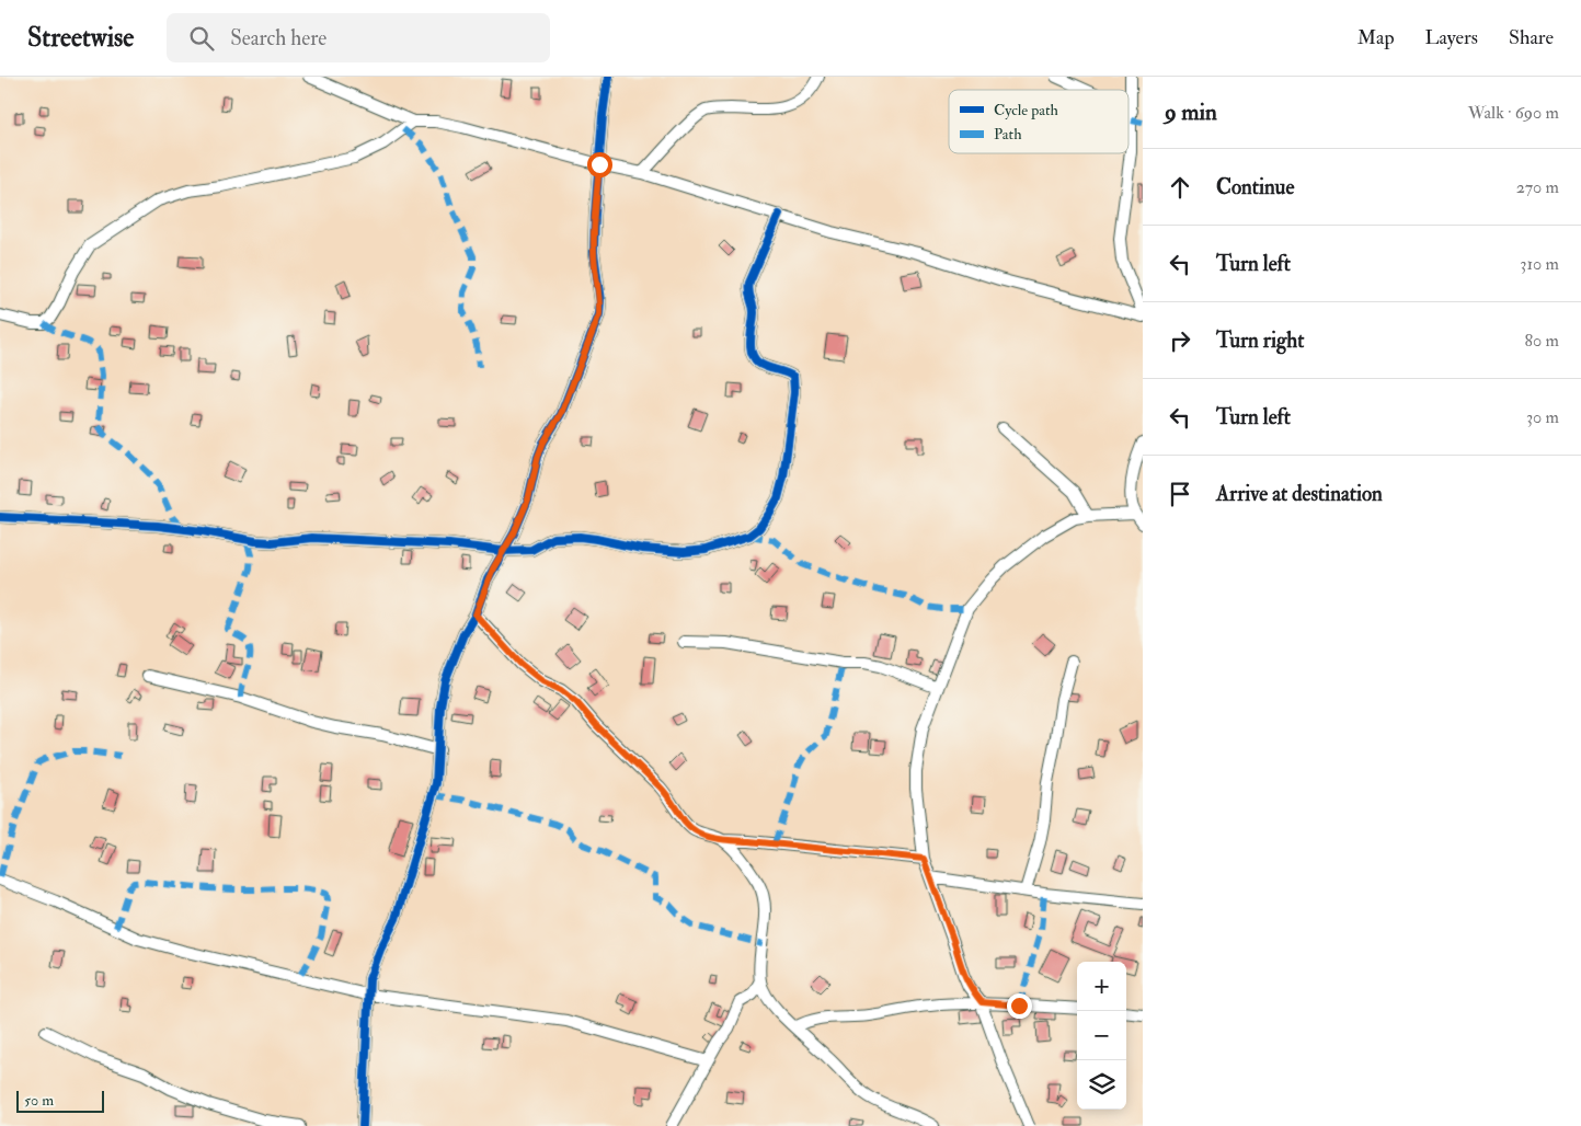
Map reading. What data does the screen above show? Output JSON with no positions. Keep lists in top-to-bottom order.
{
  "legend": ["Cycle path", "Path"],
  "scale_bar": "50 m",
  "page": {
    "header": "Streetwise",
    "search": "Search here",
    "nav": ["Map", "Layers", "Share"],
    "heading": ["9 min", "Walk · 690 m"],
    "list": [
      ["Continue", "270 m"],
      ["Turn left", "310 m"],
      ["Turn right", "80 m"],
      ["Turn left", "30 m"],
      "Arrive at destination"
    ],
    "map_buttons": ["+", "−"],
    "scale": "50 m"
  }
}
